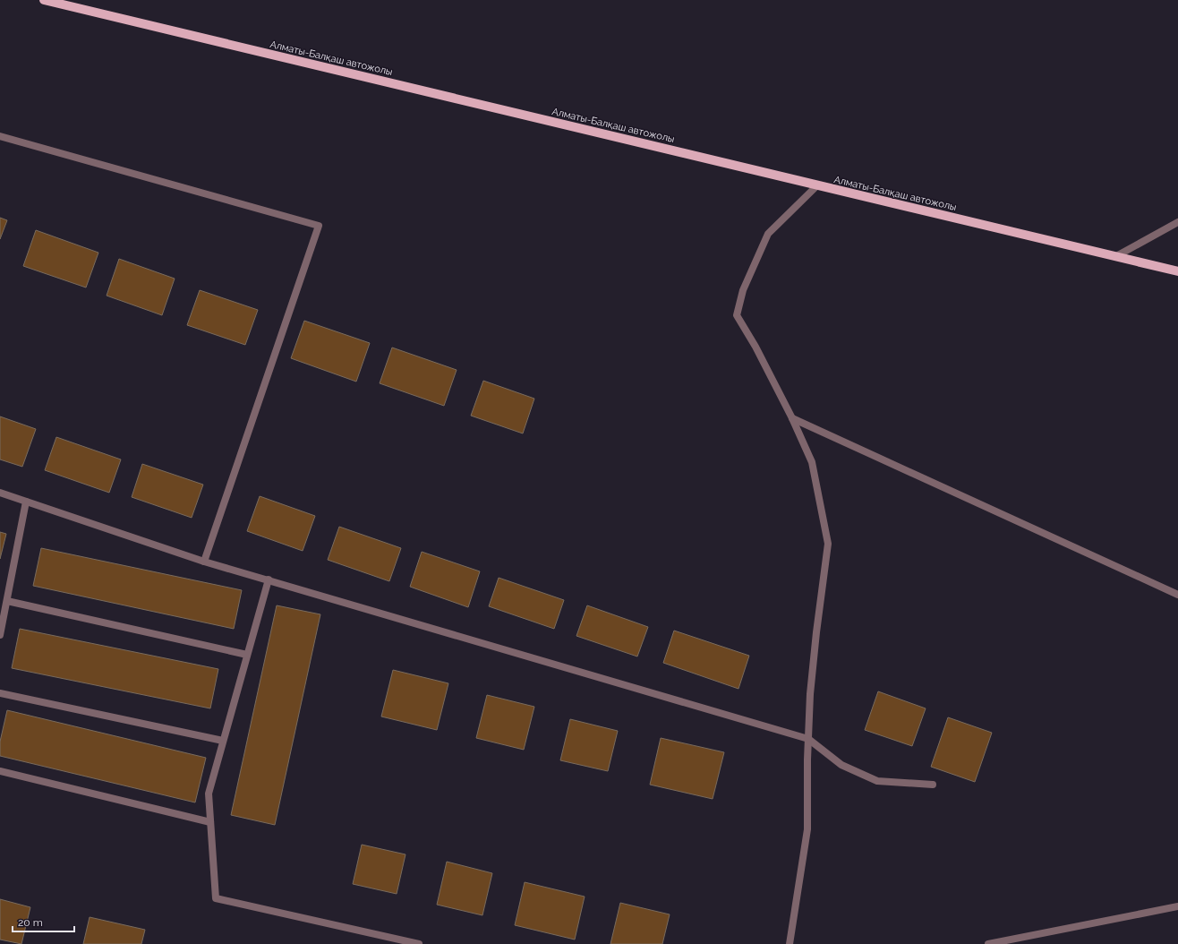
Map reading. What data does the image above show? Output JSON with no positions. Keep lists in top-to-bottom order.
{
  "streets": {
    "main road": ["Алматы-Балқаш автожолы"]
  },
  "scale_bar": "20 m"
}
